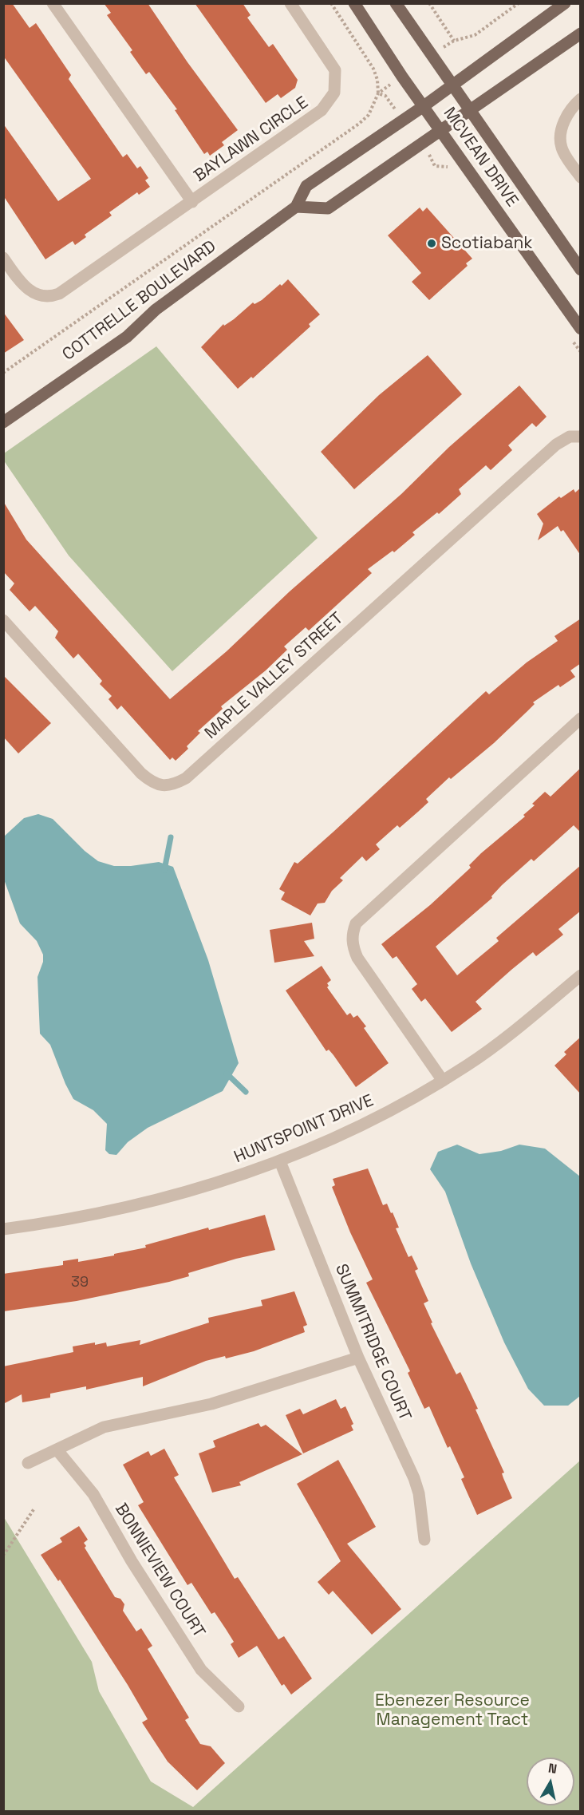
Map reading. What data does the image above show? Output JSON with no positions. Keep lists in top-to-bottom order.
{
  "streets": {
    "main road": ["MCVEAN DRIVE", "COTTRELLE BOULEVARD"],
    "street": [
      "BAYLAWN CIRCLE",
      "MAPLE VALLEY STREET",
      "HUNTSPOINT DRIVE",
      "SUMMITRIDGE COURT",
      "BONNIEVIEW COURT"
    ]
  },
  "crossings": [
    ["MCVEAN DRIVE", "COTTRELLE BOULEVARD"],
    ["HUNTSPOINT DRIVE", "SUMMITRIDGE COURT"]
  ],
  "parks": ["Ebenezer Resource Management Tract"],
  "places": ["Scotiabank"],
  "house_numbers": ["39"],
  "north": "top"
}
